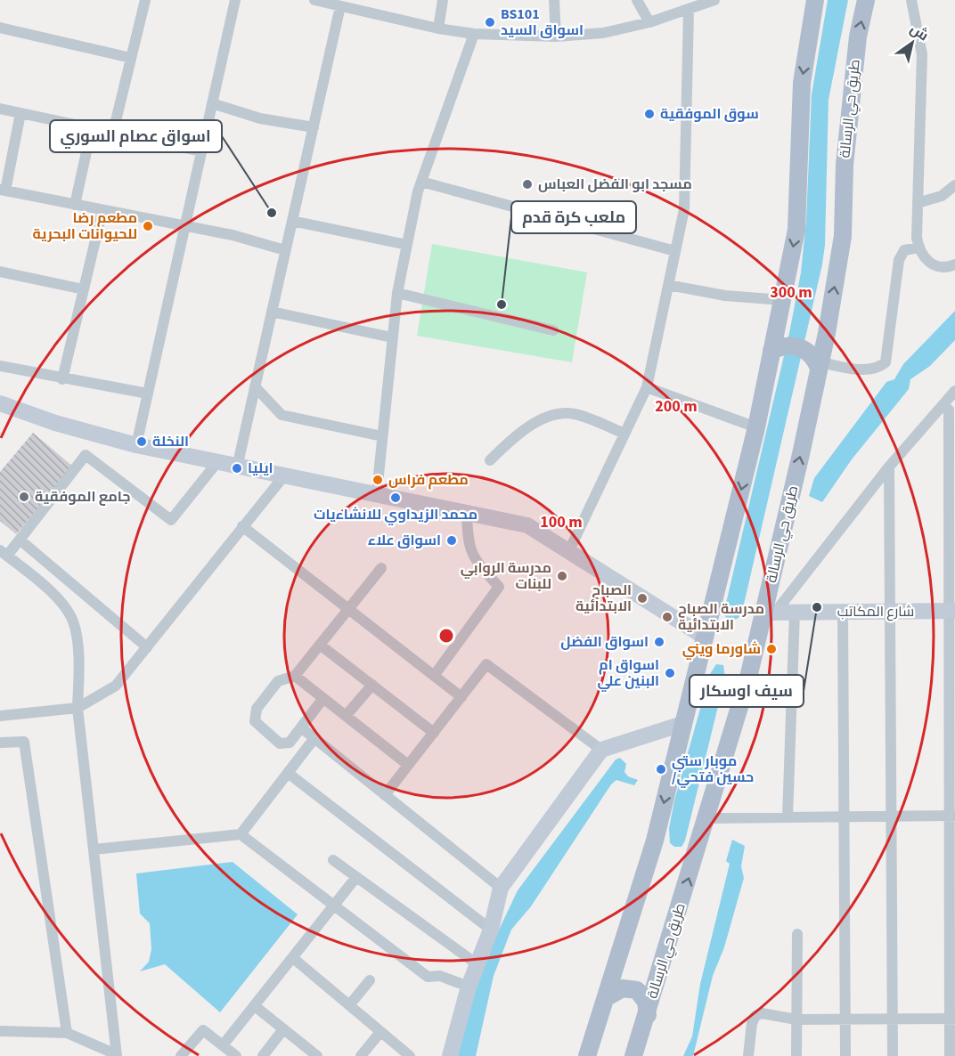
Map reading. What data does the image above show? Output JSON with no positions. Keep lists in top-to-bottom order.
{
  "streets": {
    "main road": ["طريق حي الرسالة"],
    "street": ["شارع المكاتب"]
  },
  "crossings": [
    ["طريق حي الرسالة", "شارع المكاتب"]
  ],
  "places": [
    "BS101 اسواق السيد",
    "سوق الموفقية",
    "مسجد ابو الفضل العباس",
    "اسواق عصام السوري",
    "مطعم رضا للحيوانات البحرية",
    "ملعب كرة قدم",
    "النخلة",
    "ايليا",
    "مطعم فراس",
    "جامع الموفقية",
    "محمد الزيداوي للانشاءيات",
    "اسواق علاء",
    "مدرسة الروابي للبنات",
    "الصباح الابتدائية",
    "سيف اوسكار",
    "مدرسة الصباح الابتدائية",
    "اسواق الفضل",
    "شاورما ويني",
    "اسواق ام البنين علي",
    "موبار ستي /حسين فتحي"
  ],
  "north": "top right",
  "rings": ["300 m", "200 m", "100 m"]
}
